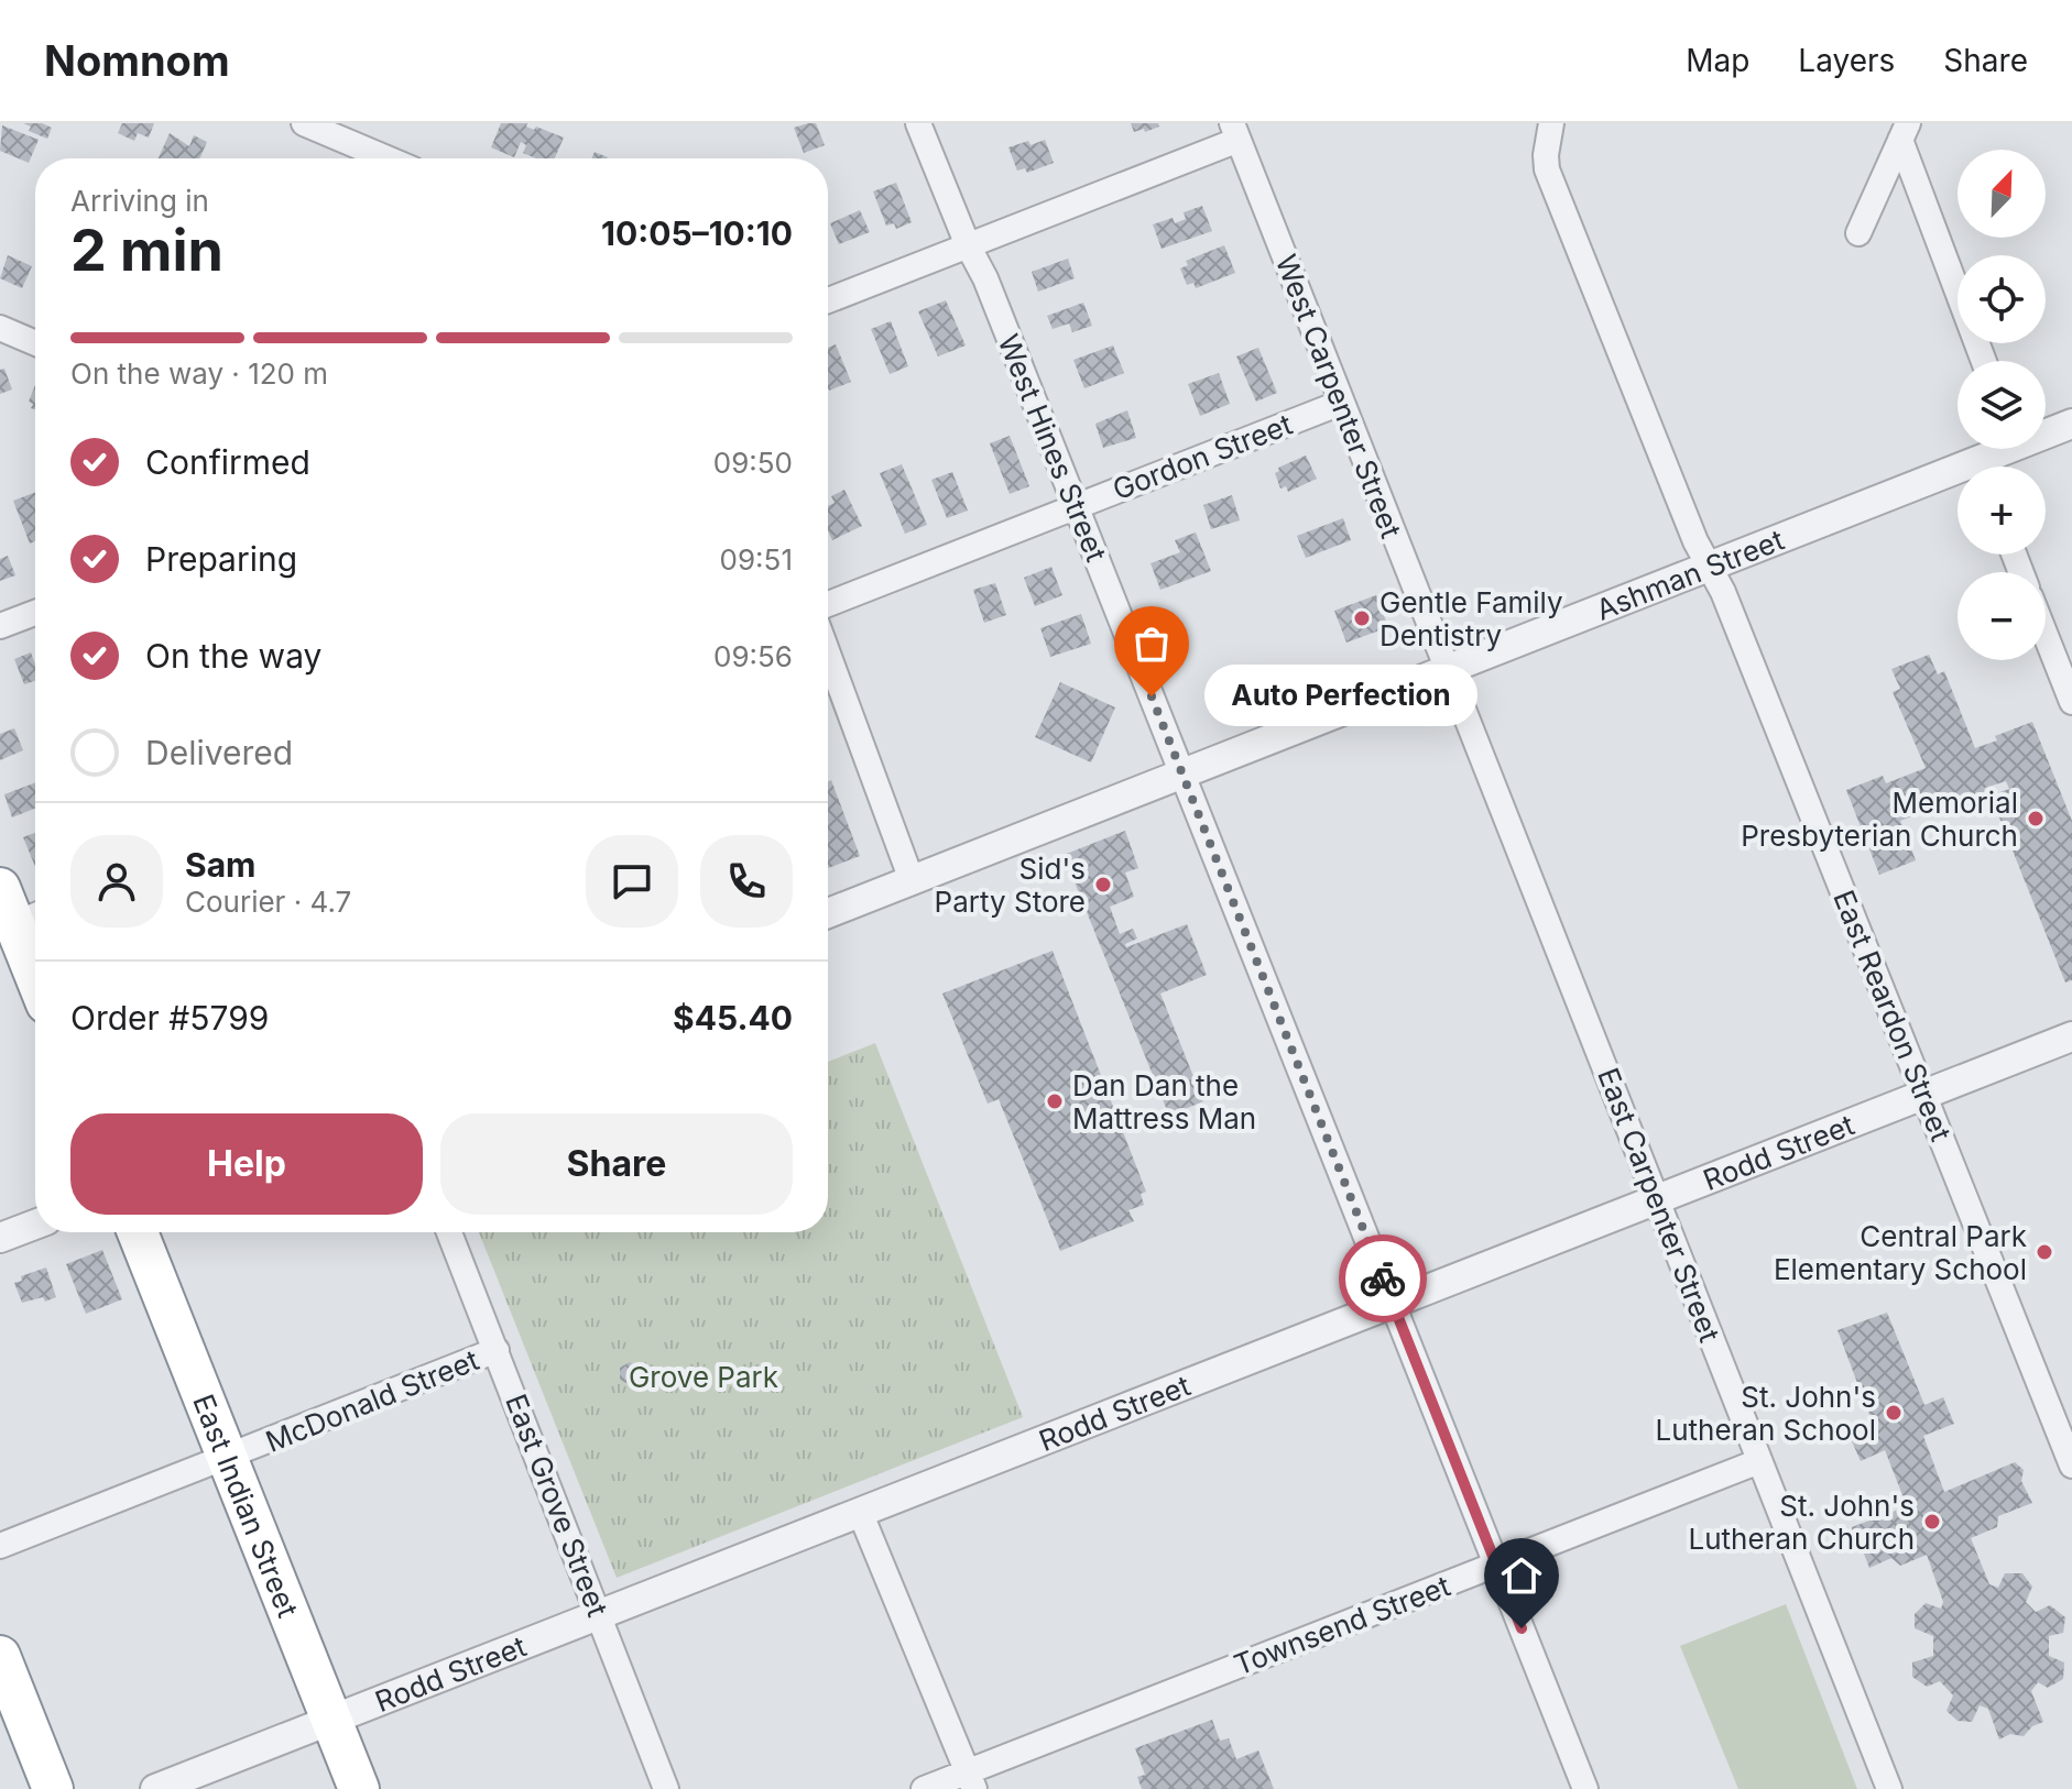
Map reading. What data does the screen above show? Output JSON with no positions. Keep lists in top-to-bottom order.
{
  "streets": {
    "highway": ["East Indian Street"],
    "street": [
      "West Carpenter Street",
      "West Hines Street",
      "Gordon Street",
      "Ashman Street",
      "East Reardon Street",
      "Rodd Street",
      "East Carpenter Street",
      "McDonald Street",
      "East Grove Street",
      "Townsend Street"
    ]
  },
  "crossings": [
    ["West Carpenter Street", "Gordon Street"],
    ["West Carpenter Street", "Ashman Street"],
    ["West Carpenter Street", "East Carpenter Street"],
    ["West Hines Street", "Gordon Street"],
    ["West Hines Street", "Ashman Street"],
    ["West Hines Street", "Rodd Street"],
    ["West Hines Street", "Townsend Street"],
    ["Ashman Street", "East Reardon Street"],
    ["Ashman Street", "East Carpenter Street"],
    ["East Reardon Street", "Rodd Street"],
    ["Rodd Street", "East Carpenter Street"],
    ["Rodd Street", "East Indian Street"],
    ["Rodd Street", "East Grove Street"],
    ["East Carpenter Street", "Townsend Street"],
    ["McDonald Street", "East Indian Street"],
    ["McDonald Street", "East Grove Street"]
  ],
  "parks": ["Grove Park"],
  "places": [
    "Gentle Family Dentistry",
    "Auto Perfection",
    "Memorial Presbyterian Church",
    "Sid's Party Store",
    "Dan Dan the Mattress Man",
    "Central Park Elementary School",
    "St. John's Lutheran School",
    "St. John's Lutheran Church"
  ],
  "north": "top right",
  "page": {
    "header": "Nomnom",
    "nav": ["Map", "Layers", "Share"],
    "map_buttons": ["+", "−"],
    "heading": ["2 min", "Arriving in", "10:05–10:10"],
    "panel": [
      "Sam",
      "Courier · 4.7",
      "Order #5799",
      "$45.40"
    ],
    "bar": "On the way · 120 m",
    "list": [
      ["Confirmed", "09:50"],
      ["Preparing", "09:51"],
      ["On the way", "09:56"],
      "Delivered"
    ],
    "bubble": "Auto Perfection",
    "buttons": ["Help", "Share"]
  }
}
